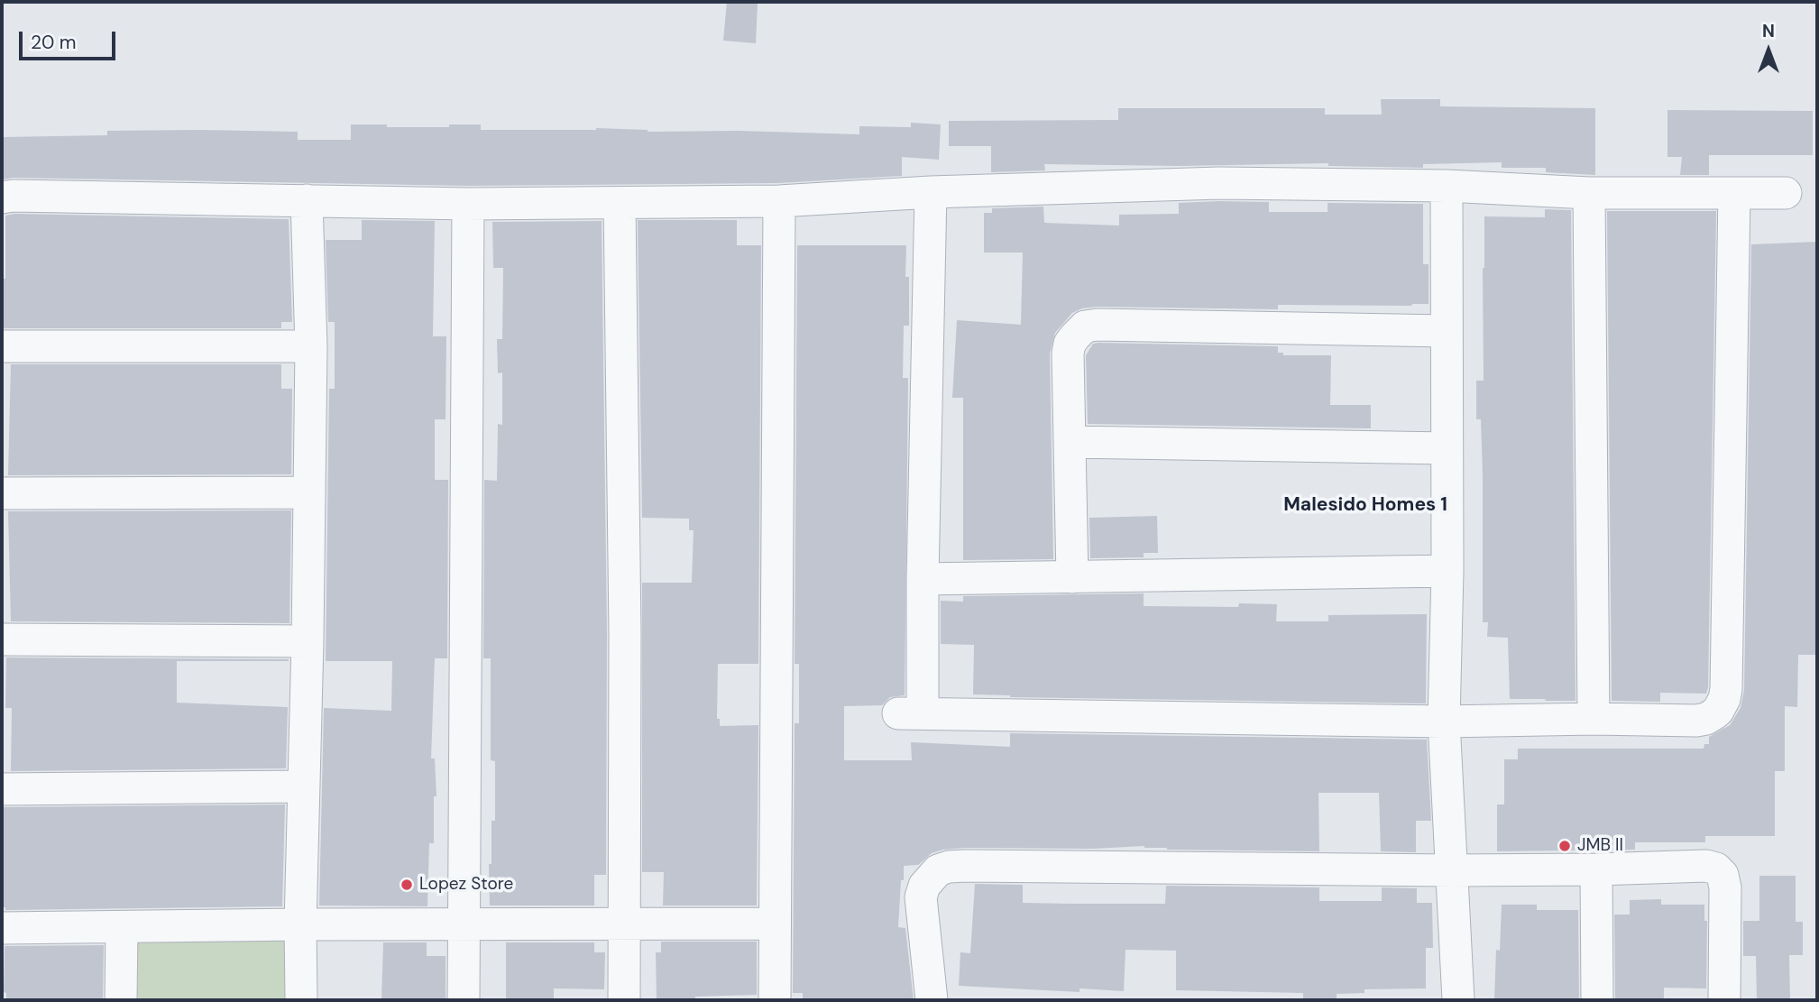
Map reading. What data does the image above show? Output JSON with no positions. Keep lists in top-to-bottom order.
{
  "districts": ["Malesido Homes 1"],
  "places": ["JMB II", "Lopez Store"],
  "scale_bar": "20 m",
  "north": "top"
}
